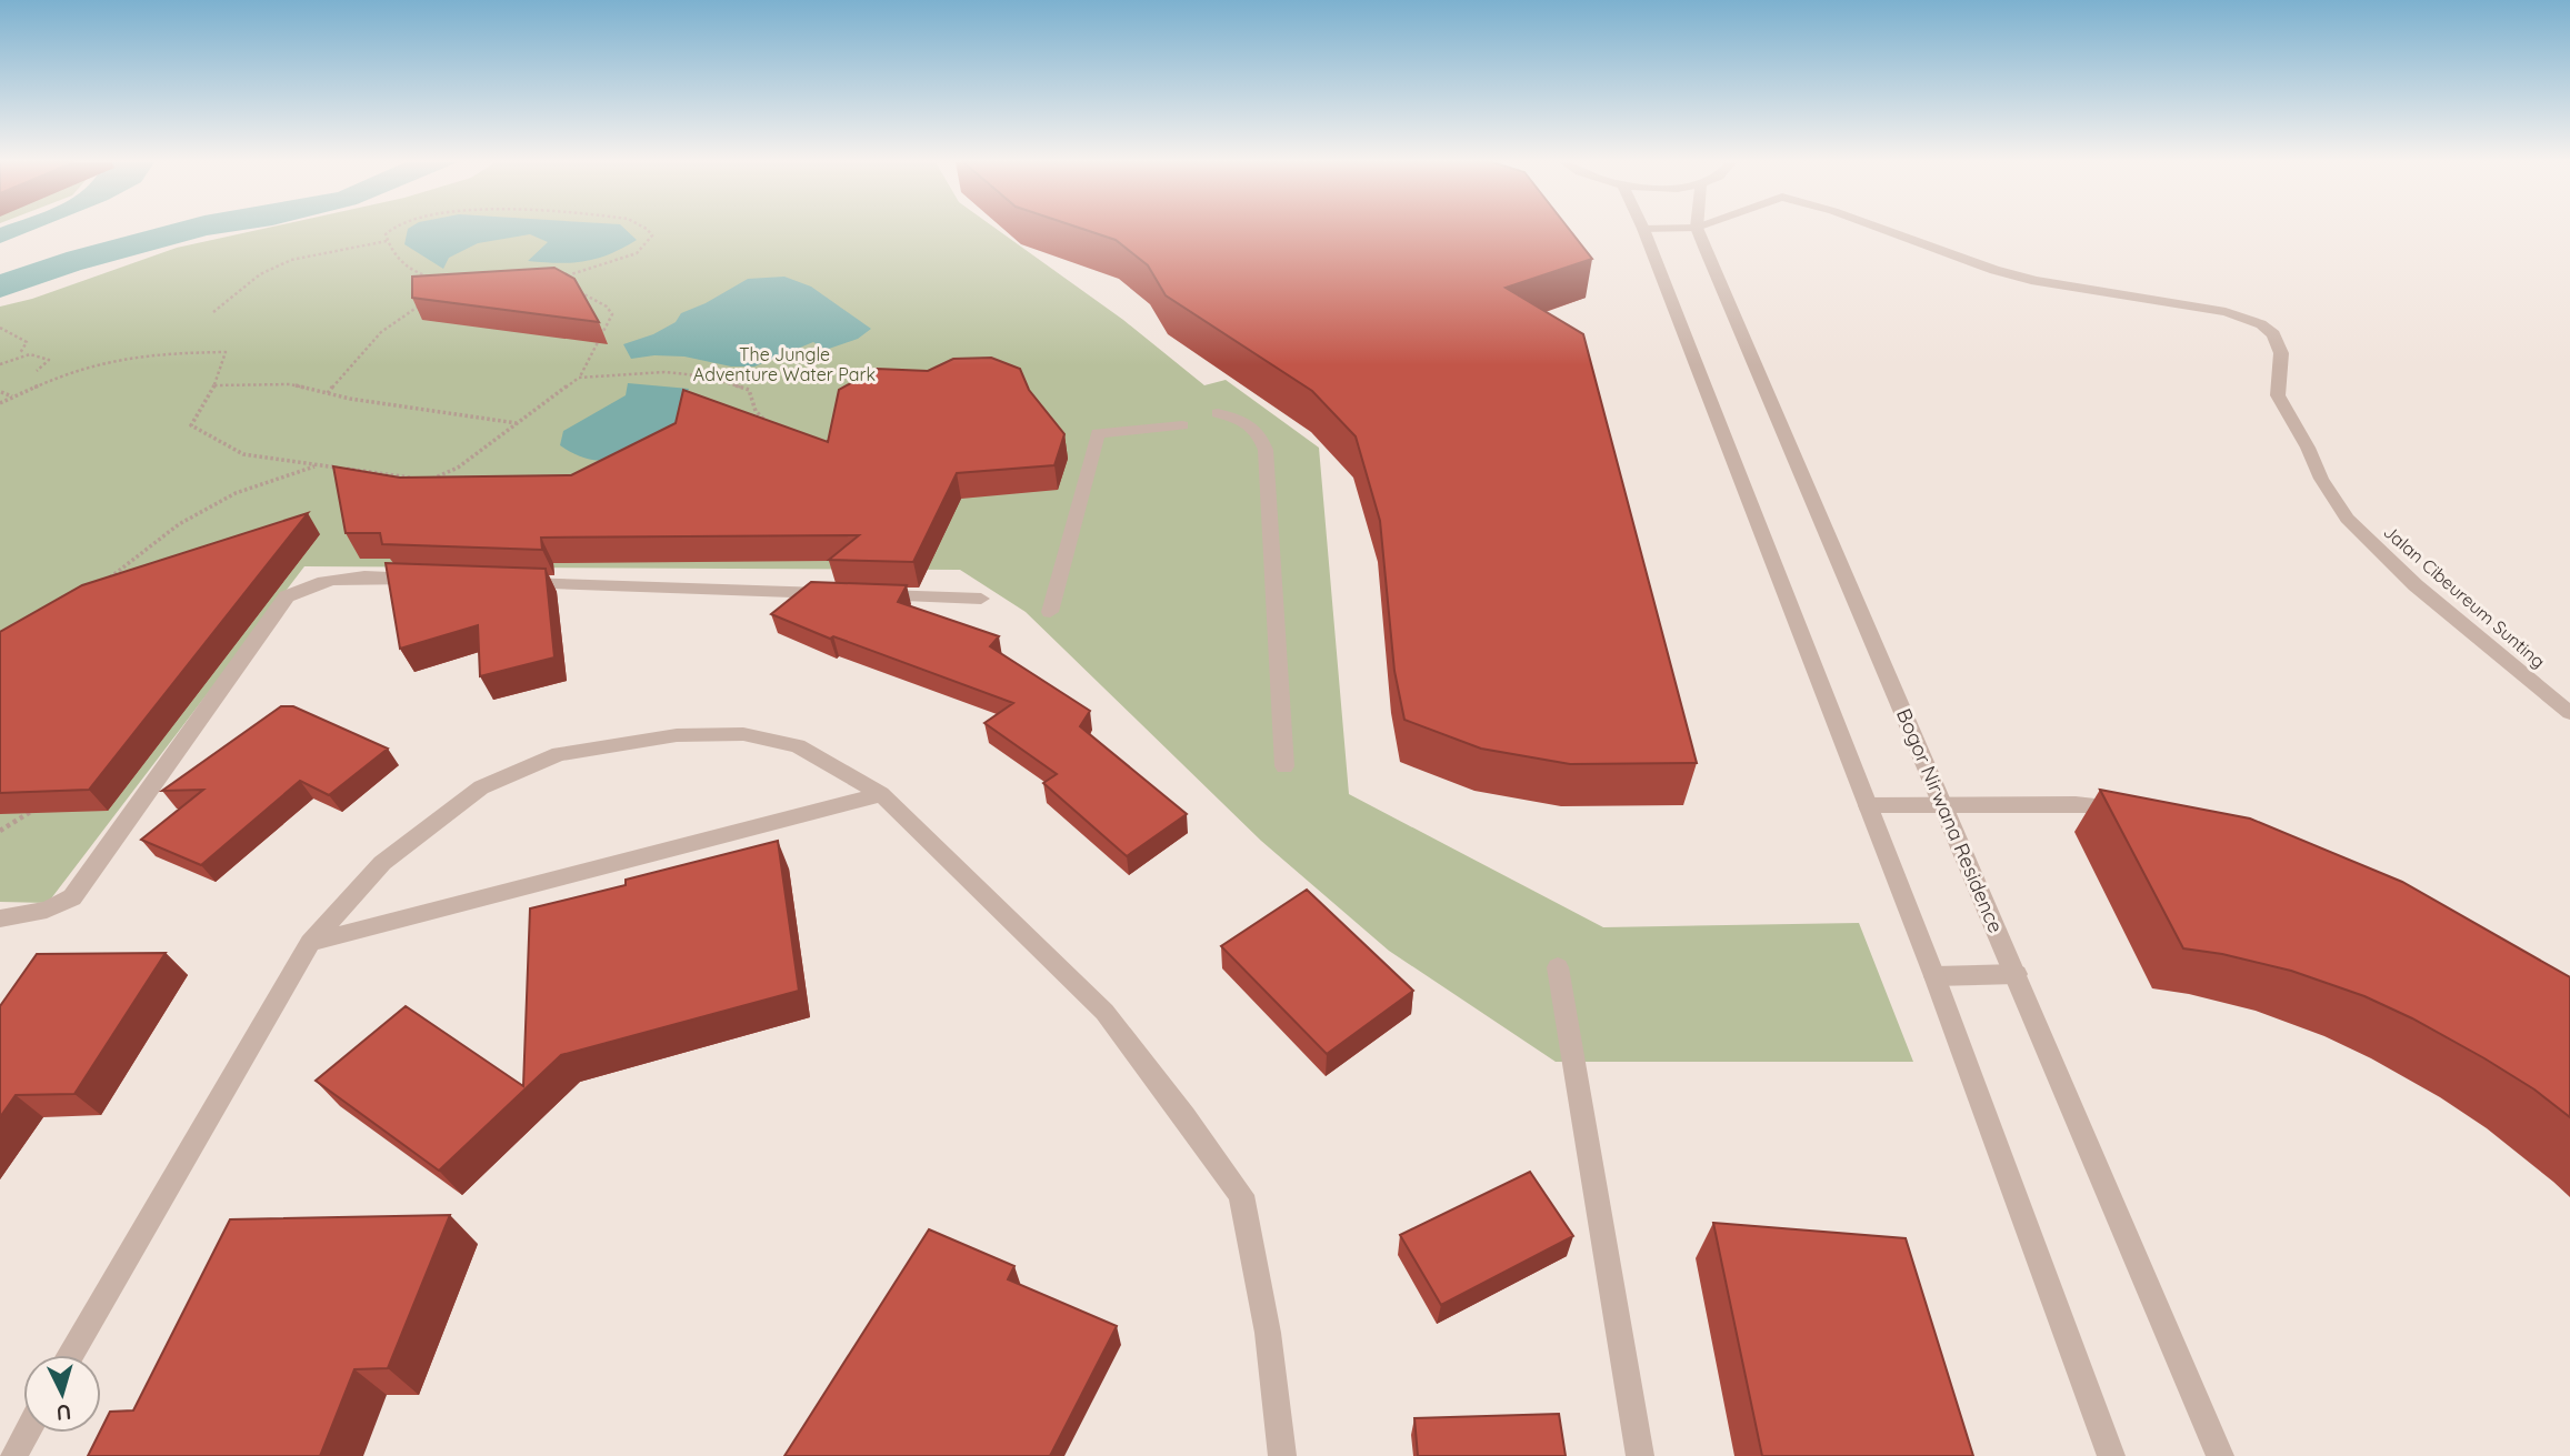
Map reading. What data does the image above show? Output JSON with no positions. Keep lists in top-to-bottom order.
{
  "streets": {
    "street": ["Jalan Cibeureum Sunting", "Bogor Nirwana Residence"]
  },
  "parks": ["The Jungle Adventure Water Park"],
  "north": "bottom"
}
